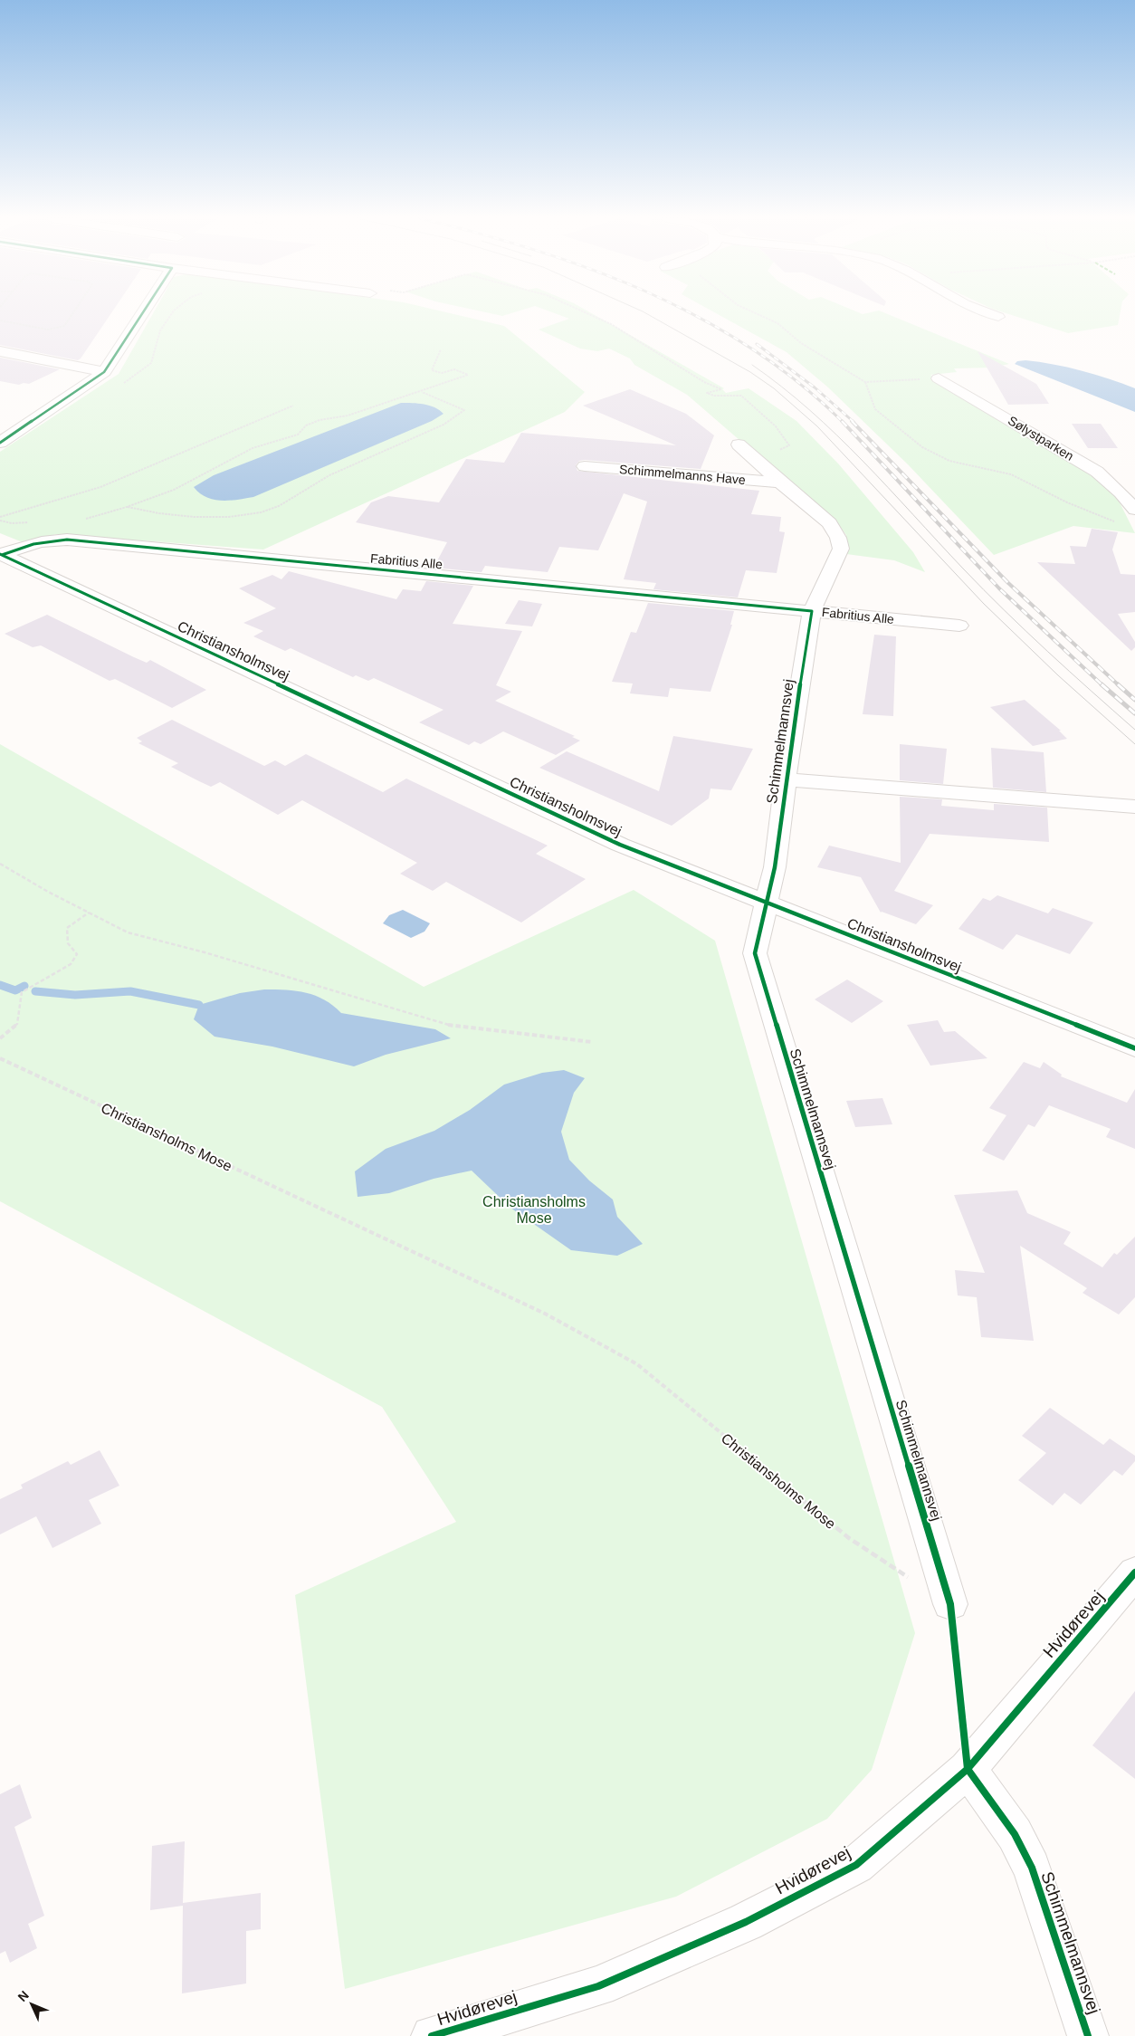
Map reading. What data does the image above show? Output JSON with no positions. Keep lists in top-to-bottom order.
{
  "streets": {
    "street": [
      "Sølystparken",
      "Schimmelmanns Have",
      "Fabritius Alle",
      "Christiansholmsvej",
      "Schimmelmannsvej",
      "Hvidørevej"
    ],
    "path": ["Christiansholms Mose"]
  },
  "crossings": [
    ["Schimmelmanns Have", "Fabritius Alle"],
    ["Schimmelmanns Have", "Schimmelmannsvej"],
    ["Fabritius Alle", "Christiansholmsvej"],
    ["Fabritius Alle", "Schimmelmannsvej"],
    ["Christiansholmsvej", "Schimmelmannsvej"],
    ["Schimmelmannsvej", "Christiansholms Mose"],
    ["Schimmelmannsvej", "Hvidørevej"]
  ],
  "parks": ["Christiansholms Mose"],
  "north": "top left"
}
